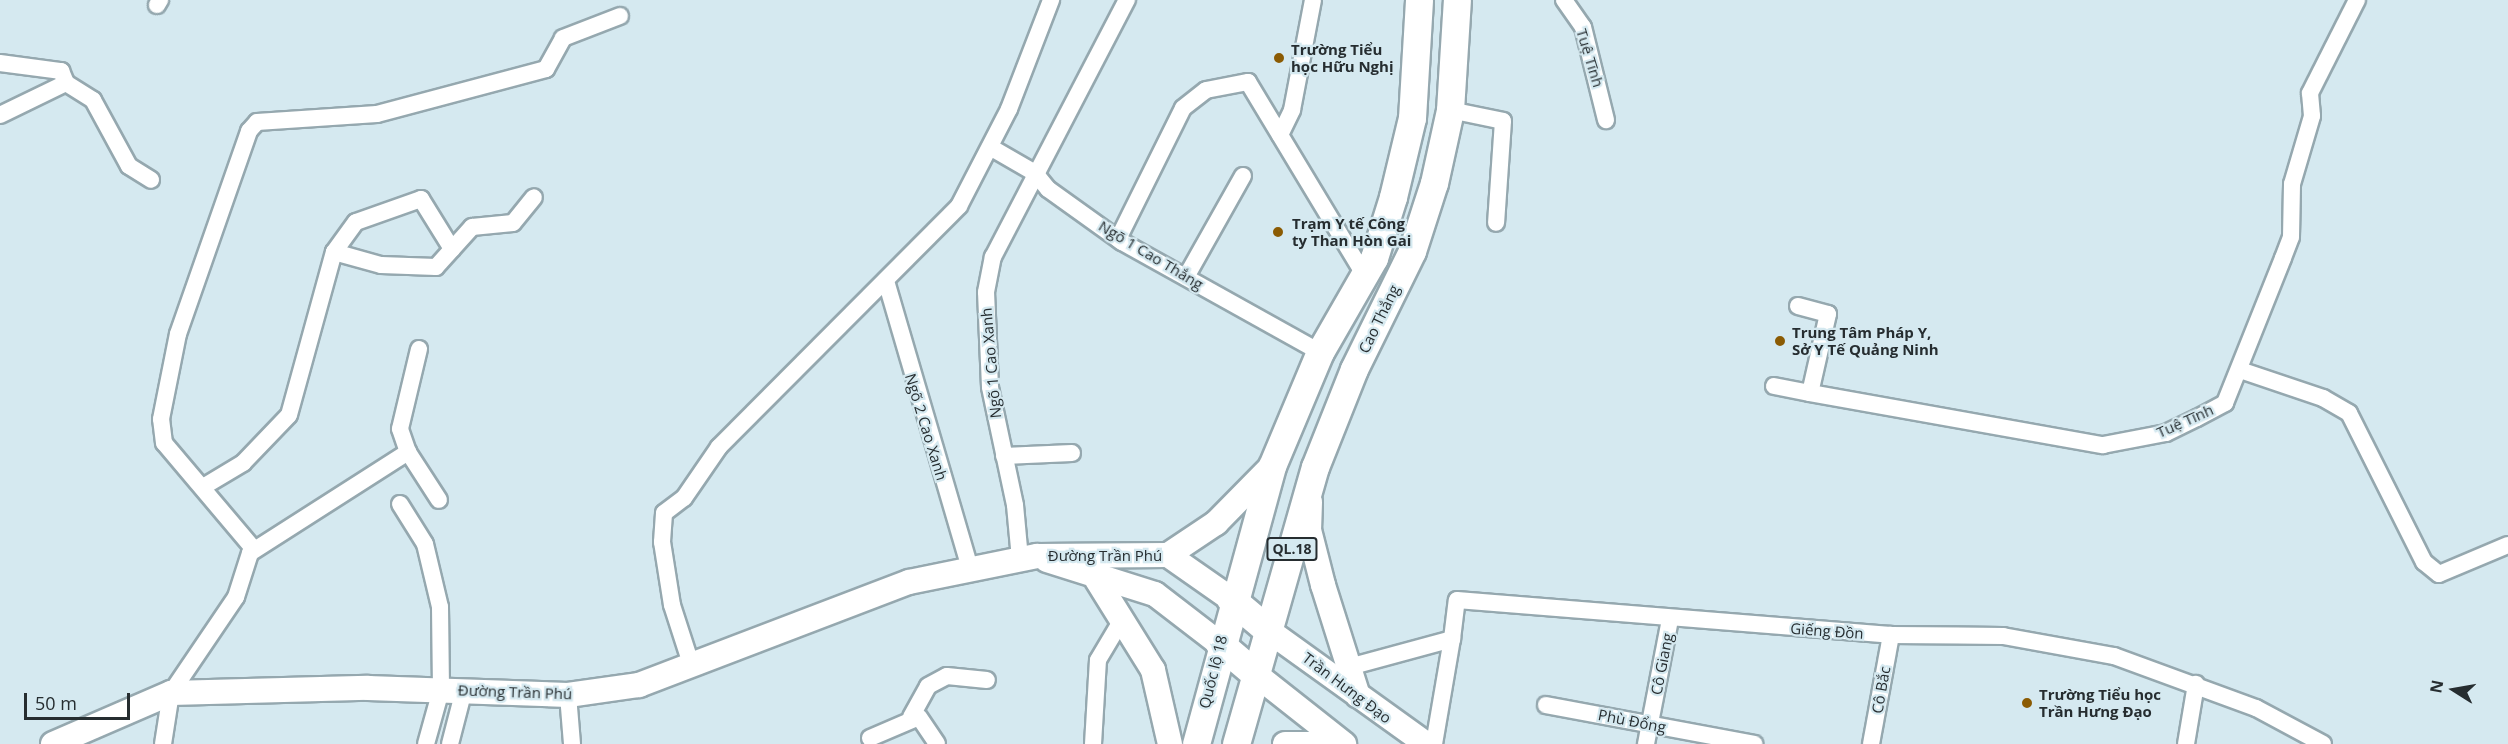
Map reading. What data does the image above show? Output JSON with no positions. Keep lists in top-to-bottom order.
{
  "streets": {
    "main road": [
      "Cao Thắng",
      "QL.18",
      "Đường Trần Phú",
      "Quốc lộ 18",
      "Trần Hưng Đạo"
    ],
    "street": [
      "Tuệ Tĩnh",
      "Ngõ 1 Cao Thắng",
      "Ngõ 1 Cao Xanh",
      "Ngõ 2 Cao Xanh",
      "Giếng Đồn",
      "Cô Giang",
      "Cô Bắc",
      "Phù Đổng"
    ]
  },
  "crossings": [
    ["Ngõ 1 Cao Thắng", "Cao Thắng"],
    ["Ngõ 1 Cao Thắng", "Ngõ 1 Cao Xanh"],
    ["Cao Thắng", "QL.18"],
    ["Cao Thắng", "Đường Trần Phú"],
    ["Cao Thắng", "Quốc lộ 18"],
    ["Cao Thắng", "Trần Hưng Đạo"],
    ["Ngõ 1 Cao Xanh", "Đường Trần Phú"],
    ["Ngõ 2 Cao Xanh", "Đường Trần Phú"],
    ["QL.18", "Trần Hưng Đạo"],
    ["Đường Trần Phú", "Quốc lộ 18"],
    ["Giếng Đồn", "Cô Giang"],
    ["Giếng Đồn", "Cô Bắc"],
    ["Cô Giang", "Phù Đổng"]
  ],
  "places": [
    "Trường Tiểu học Hữu Nghị",
    "Trạm Y tế Công ty Than Hòn Gai",
    "Trung Tâm Pháp Y, Sở Y Tế Quảng Ninh",
    "Trường Tiểu học Trần Hưng Đạo"
  ],
  "scale_bar": "50 m",
  "north": "left"
}
